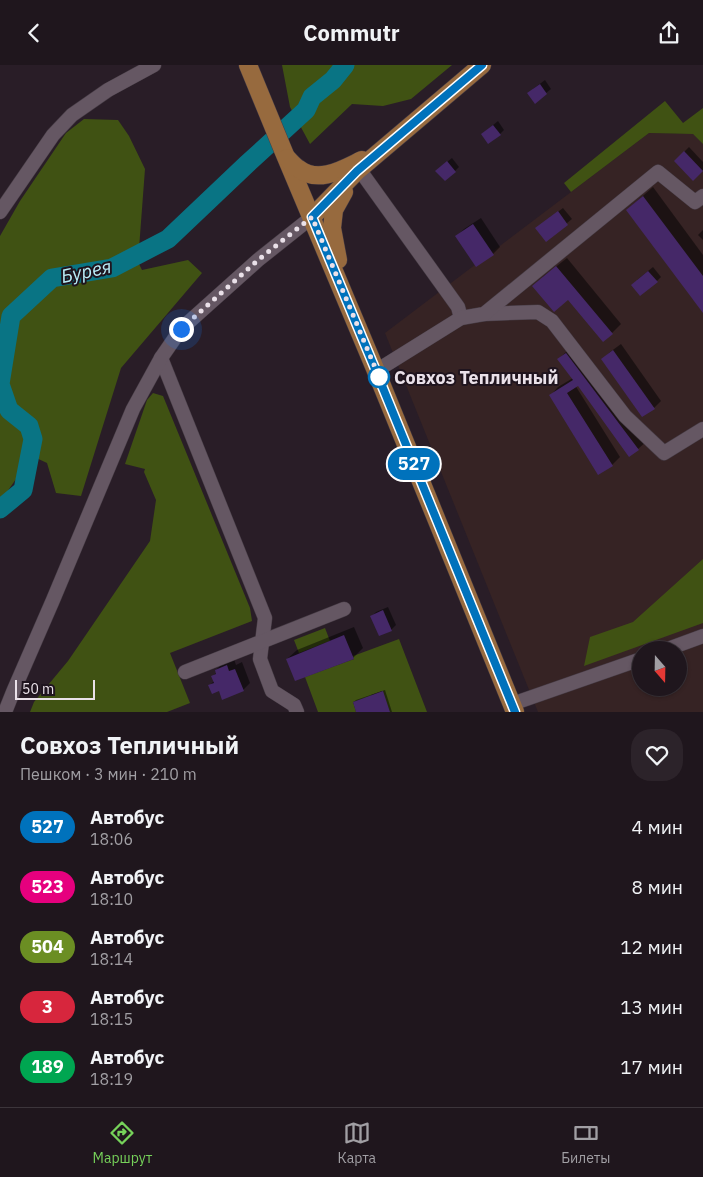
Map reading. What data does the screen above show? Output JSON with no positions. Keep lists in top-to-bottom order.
{
  "water": ["Бурея"],
  "places": ["Совхоз Тепличный"],
  "lines": ["bus line 527"],
  "scale_bar": "50 m",
  "north": "bottom",
  "page": {
    "header": "Commutr",
    "on_map": "527",
    "scale": "50 m",
    "heading": ["Совхоз Тепличный", "Пешком · 3 мин · 210 m"],
    "list": [
      {
        "mark": "527",
        "name": "Автобус",
        "note": "18:06",
        "value": "4 мин"
      },
      {
        "mark": "523",
        "name": "Автобус",
        "note": "18:10",
        "value": "8 мин"
      },
      {
        "mark": "504",
        "name": "Автобус",
        "note": "18:14",
        "value": "12 мин"
      },
      {
        "mark": "3",
        "name": "Автобус",
        "note": "18:15",
        "value": "13 мин"
      },
      {
        "mark": "189",
        "name": "Автобус",
        "note": "18:19",
        "value": "17 мин"
      }
    ],
    "tabs": ["Маршрут", "Карта", "Билеты"]
  }
}
